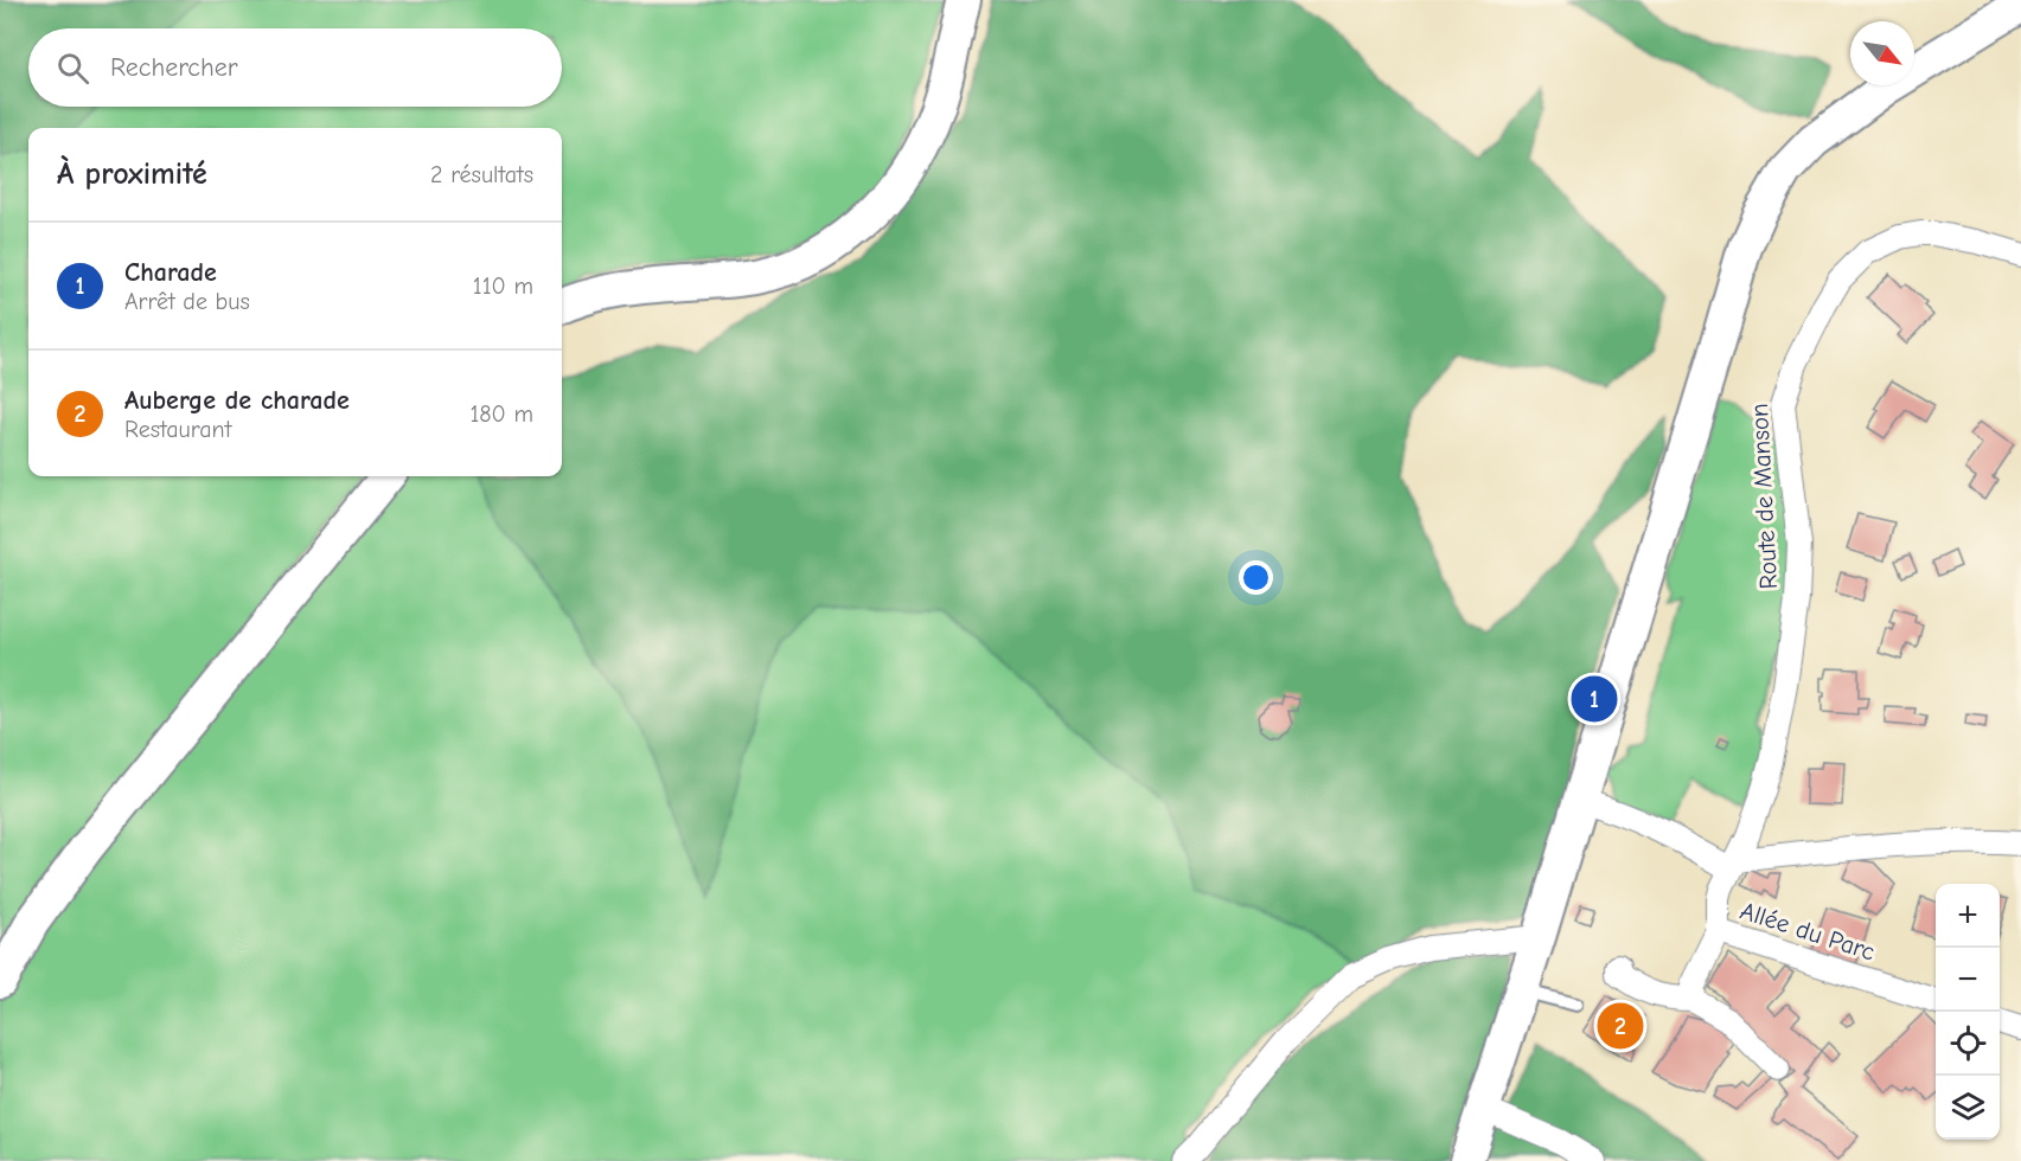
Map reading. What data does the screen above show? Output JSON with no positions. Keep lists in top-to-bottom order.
{
  "streets": {
    "street": ["Route de Manson", "Allée du Parc"]
  },
  "crossings": [
    ["Route de Manson", "Allée du Parc"]
  ],
  "north": "bottom right",
  "page": {
    "search": "Rechercher",
    "heading": ["À proximité", "2 résultats"],
    "list": [
      {
        "mark": "1",
        "name": "Charade",
        "note": "Arrêt de bus",
        "value": "110 m"
      },
      {
        "mark": "2",
        "name": "Auberge de charade",
        "note": "Restaurant",
        "value": "180 m"
      }
    ],
    "pins": ["1", "2"],
    "map_buttons": ["+", "−"]
  }
}
